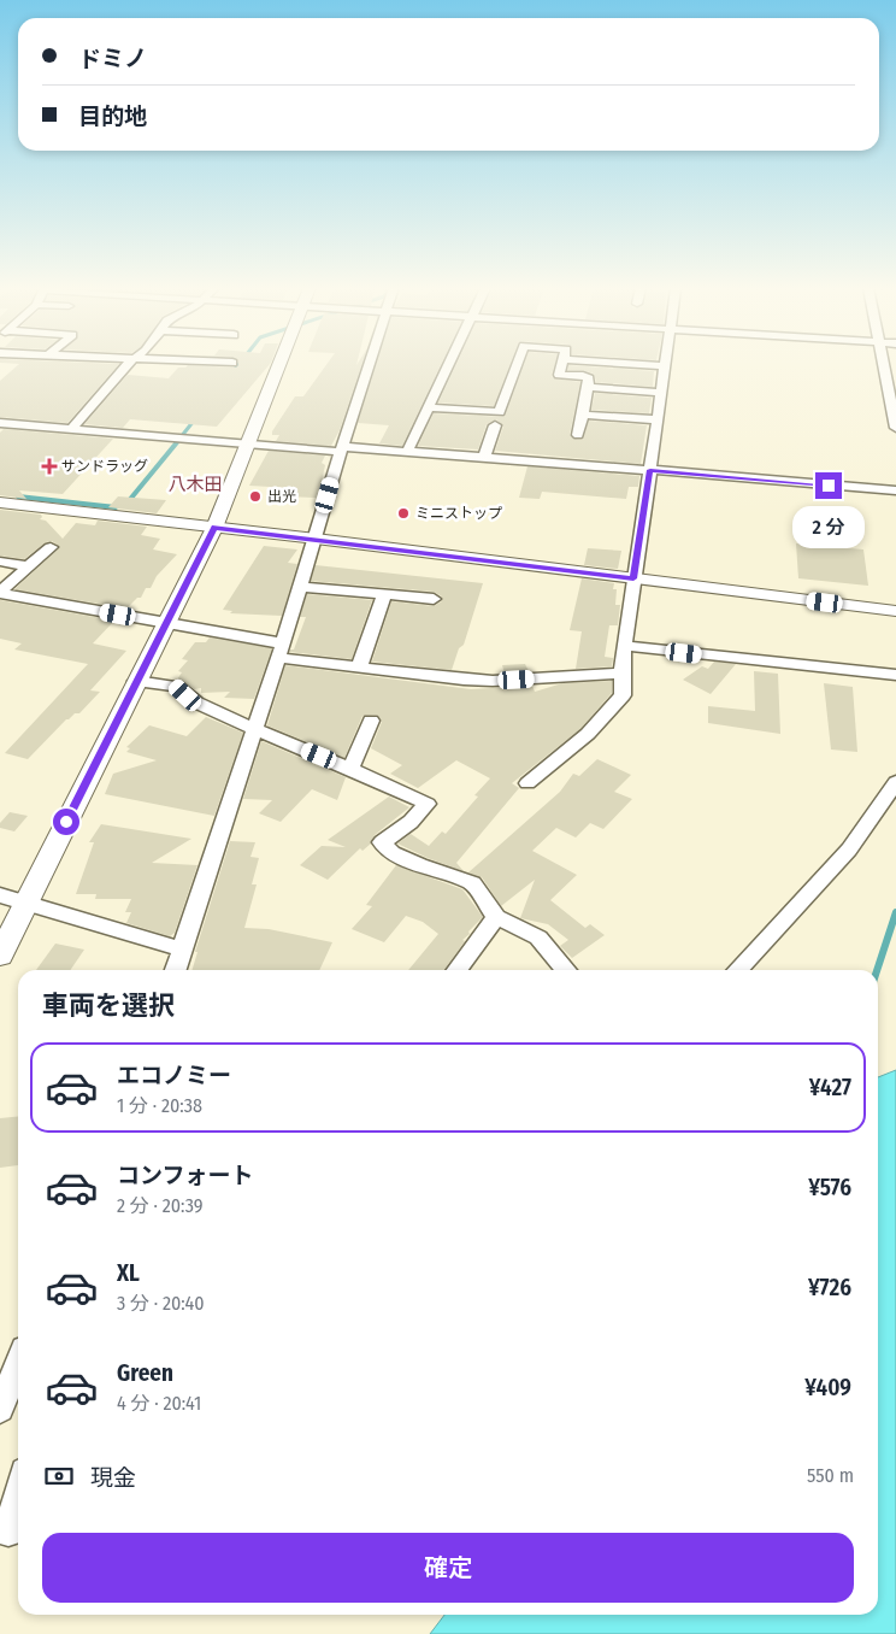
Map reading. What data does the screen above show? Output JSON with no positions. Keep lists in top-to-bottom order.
{
  "districts": ["八木田"],
  "places": {
    "health": ["サンドラッグ"],
    "other": ["出光", "ミニストップ"]
  },
  "page": {
    "banner": ["ドミノ", "目的地"],
    "bubble": "2 分",
    "heading": "車両を選択",
    "list": [
      {
        "name": "エコノミー",
        "note": "1 分 · 20:38",
        "value": "¥427"
      },
      {
        "name": "コンフォート",
        "note": "2 分 · 20:39",
        "value": "¥576"
      },
      {
        "name": "XL",
        "note": "3 分 · 20:40",
        "value": "¥726"
      },
      {
        "name": "Green",
        "note": "4 分 · 20:41",
        "value": "¥409"
      }
    ],
    "pay": ["現金", "550 m"],
    "buttons": "確定"
  }
}
